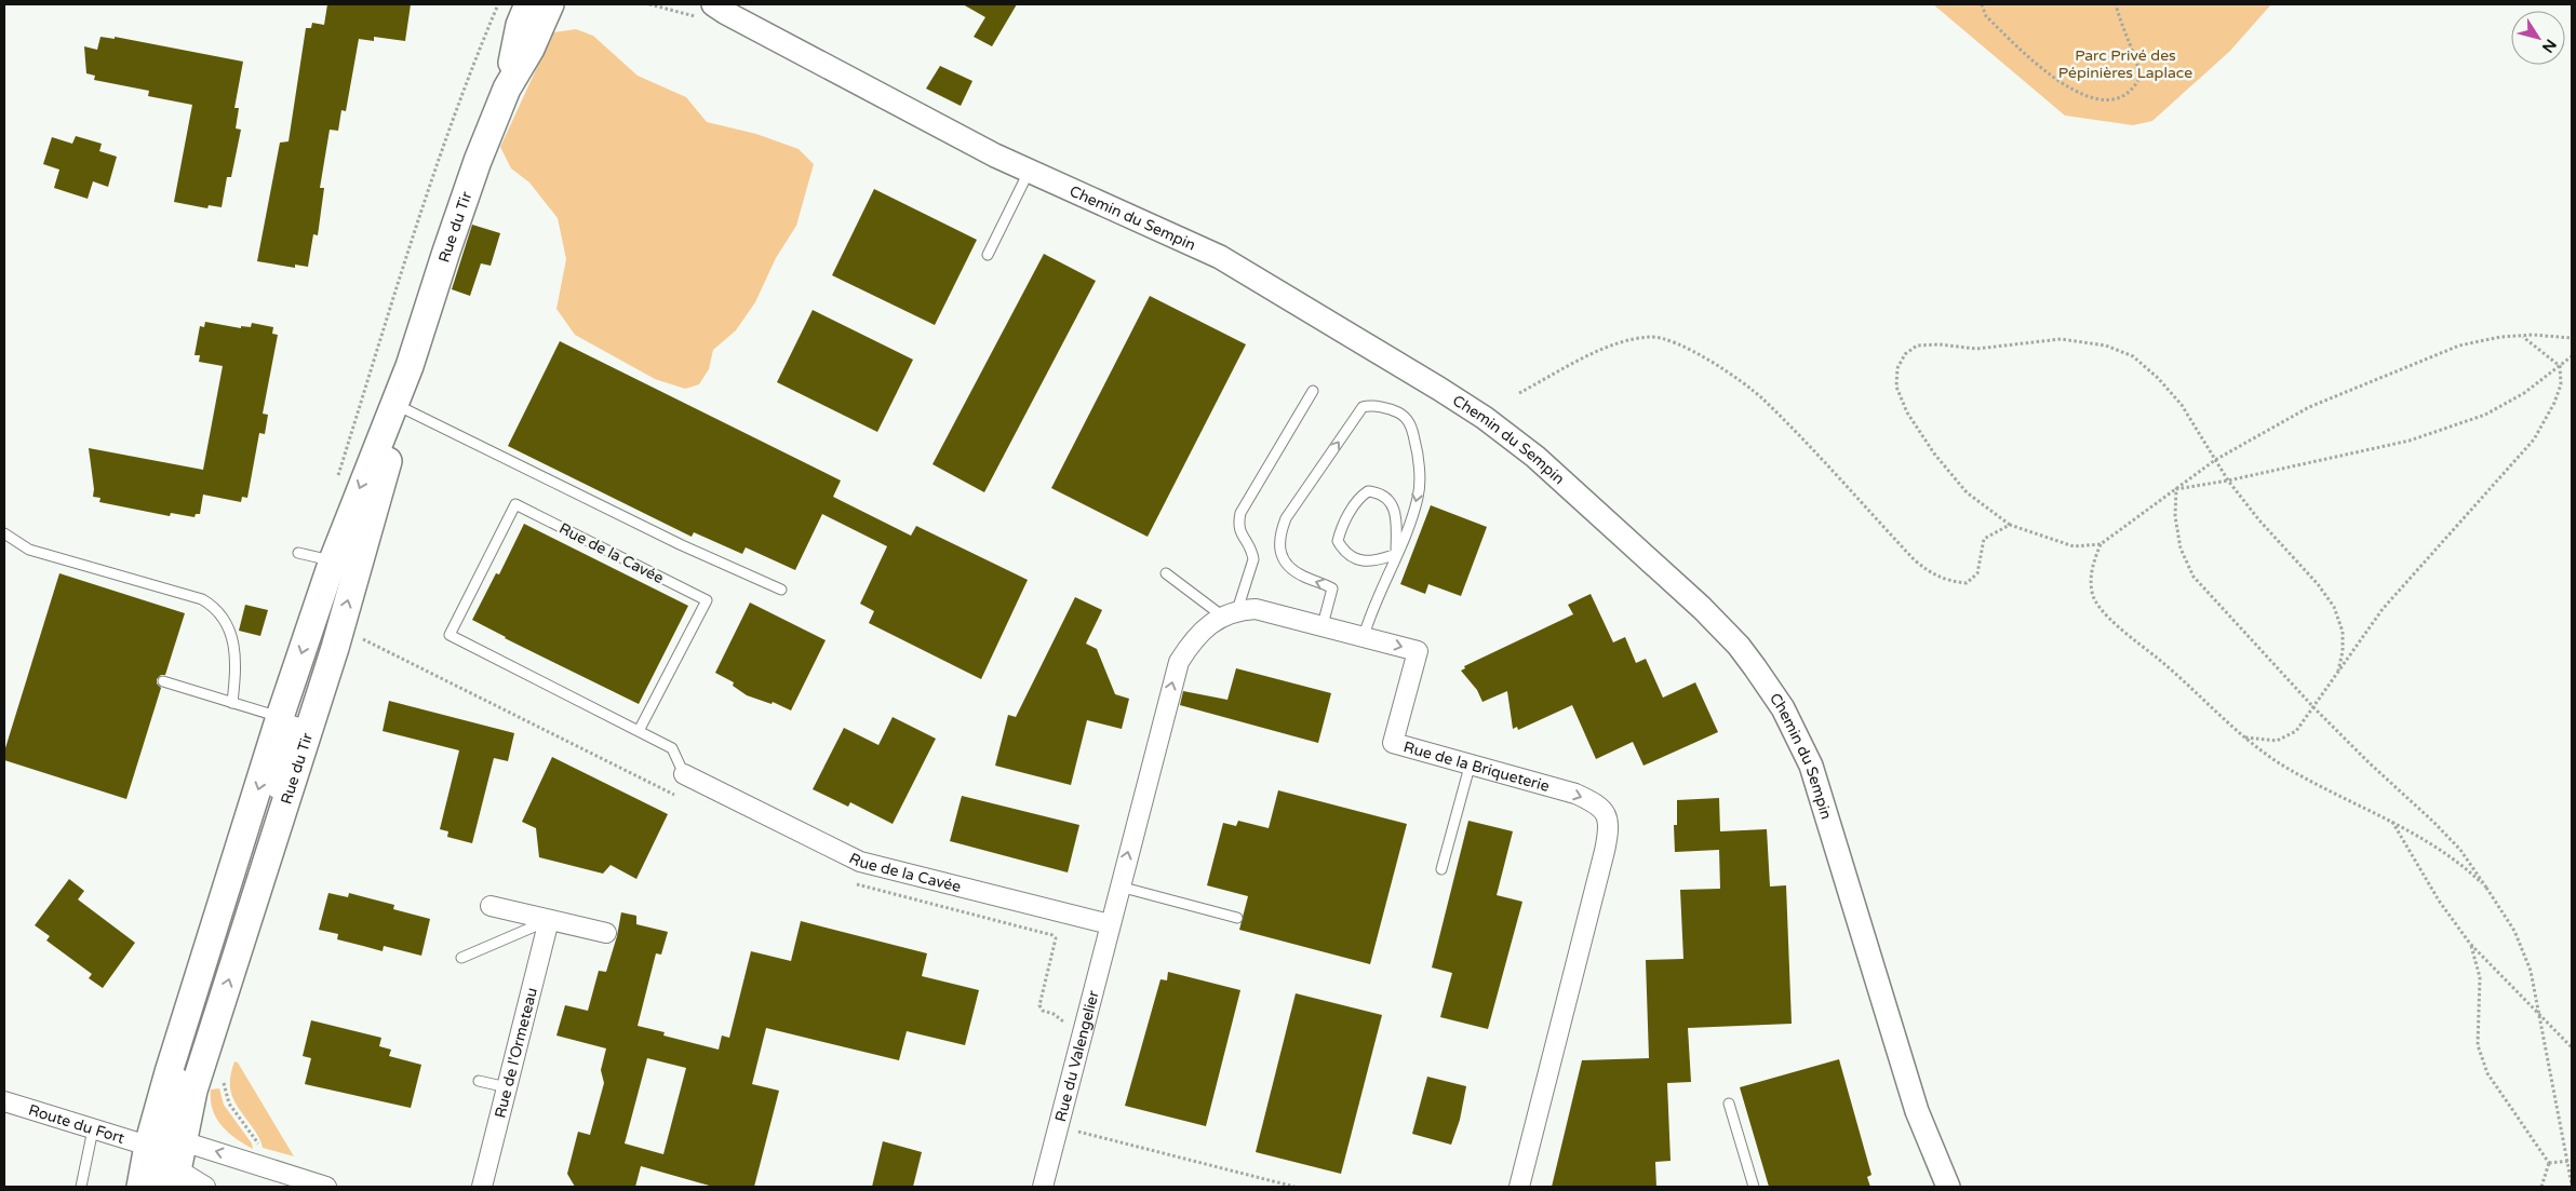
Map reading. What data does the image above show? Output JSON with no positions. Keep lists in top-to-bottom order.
{
  "streets": {
    "main road": ["Rue du Tir"],
    "street": [
      "Chemin du Sempin",
      "Rue de la Cavée",
      "Rue de la Briqueterie",
      "Rue de l'Ormeteau",
      "Rue du Valengelier",
      "Route du Fort"
    ]
  },
  "crossings": [
    ["Rue du Tir", "Route du Fort"],
    ["Rue de la Cavée", "Rue du Valengelier"]
  ],
  "parks": ["Parc Privé des Pépinières Laplace"],
  "north": "bottom right"
}
